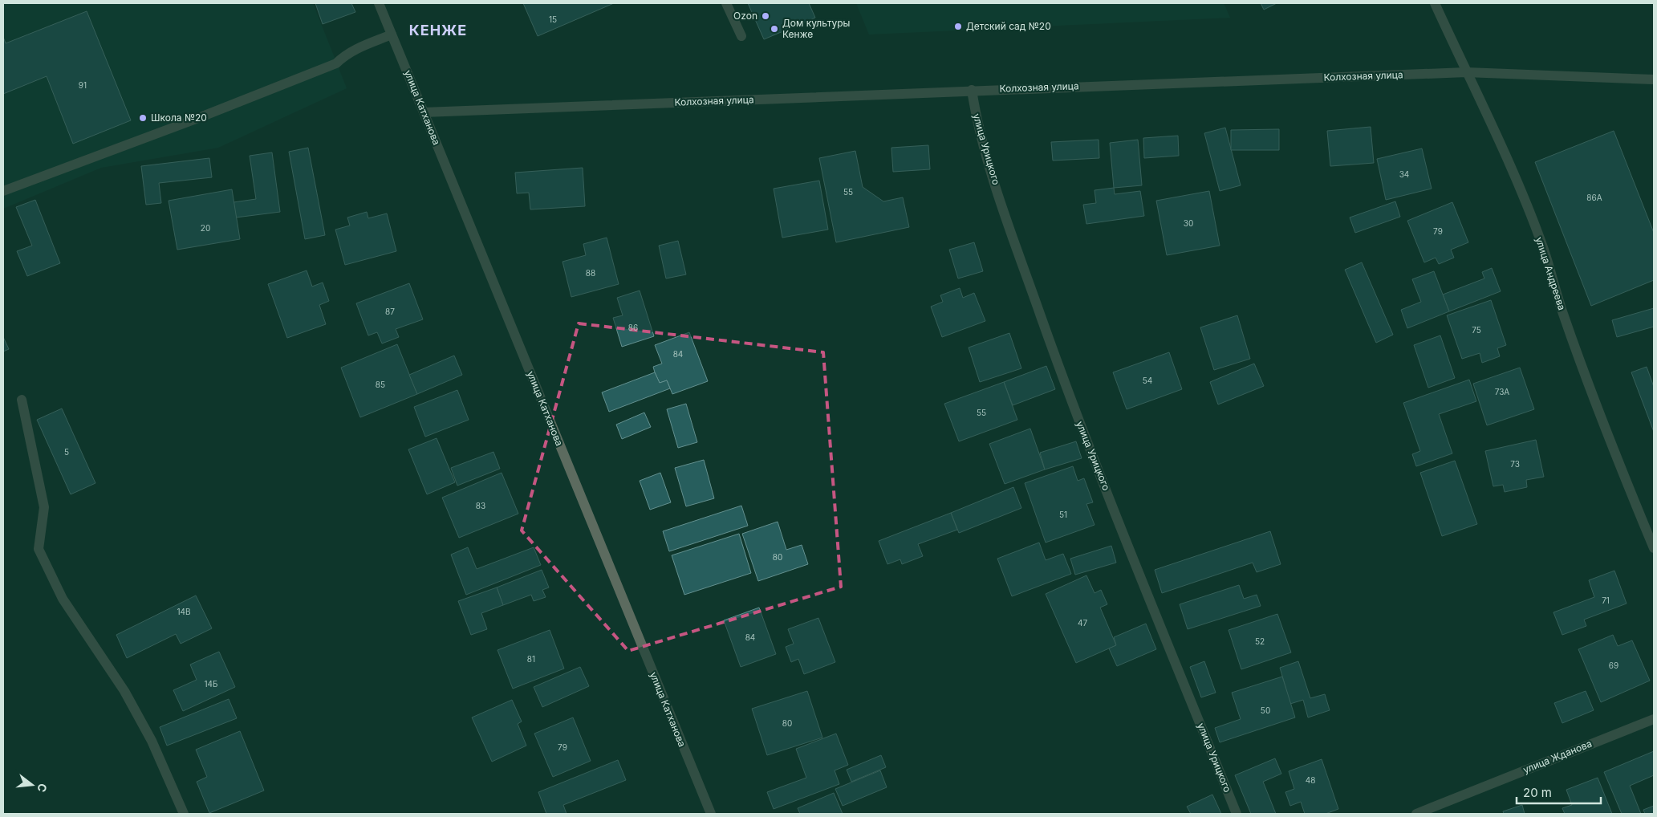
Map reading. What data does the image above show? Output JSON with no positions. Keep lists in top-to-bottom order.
{
  "streets": {
    "street": [
      "Колхозная улица",
      "улица Катханова",
      "улица Урицкого",
      "улица Андреева",
      "улица Жданова"
    ]
  },
  "crossings": [
    ["Колхозная улица", "улица Катханова"],
    ["Колхозная улица", "улица Урицкого"],
    ["Колхозная улица", "улица Андреева"]
  ],
  "districts": ["КЕНЖЕ"],
  "places": [
    "Ozon",
    "Детский сад №20",
    "Дом культуры Кенже",
    "Школа №20"
  ],
  "house_numbers": [
    "15",
    "91",
    "34",
    "55",
    "86А",
    "30",
    "20",
    "79",
    "88",
    "87",
    "86",
    "75",
    "84",
    "54",
    "85",
    "73А",
    "55",
    "5",
    "73",
    "83",
    "51",
    "80",
    "71",
    "14В",
    "47",
    "84",
    "52",
    "81",
    "69",
    "14Б",
    "50",
    "80",
    "79",
    "48"
  ],
  "scale_bar": "20 m",
  "north": "right"
}
